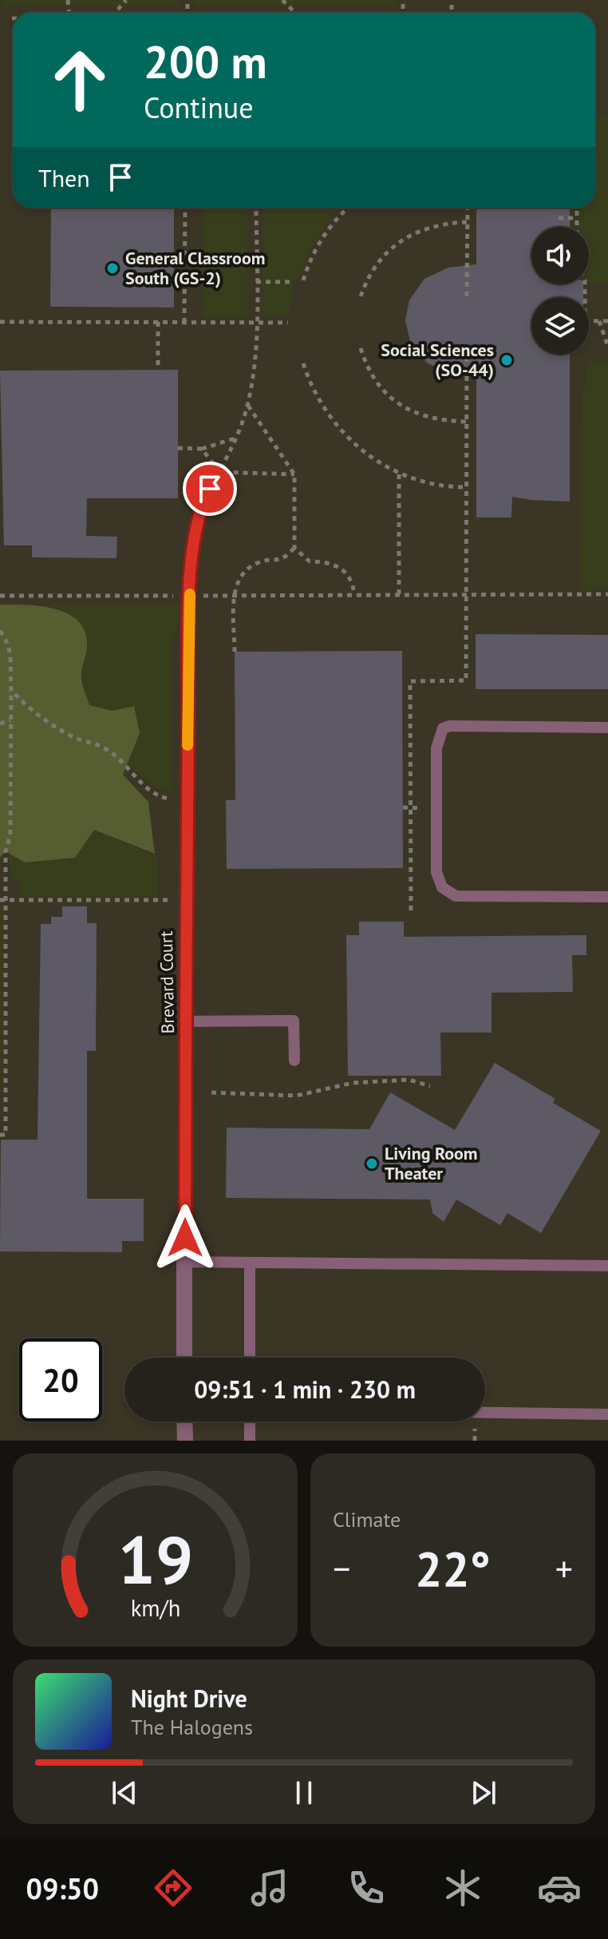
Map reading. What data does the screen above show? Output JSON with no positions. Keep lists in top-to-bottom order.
{
  "streets": {
    "street": ["Brevard Court"]
  },
  "places": ["General Classroom South (GS-2)", "Social Sciences (SO-44)", "Living Room Theater"],
  "page": {
    "turn": ["200 m", "Continue"],
    "then": "Then",
    "limit": "20",
    "trip": "09:51 · 1 min · 230 m",
    "tile": "Climate",
    "heat": ["−", "22°", "+"],
    "song": ["Night Drive", "The Halogens"],
    "tabs": "09:50",
    "gauge": ["19", "km/h"]
  }
}
